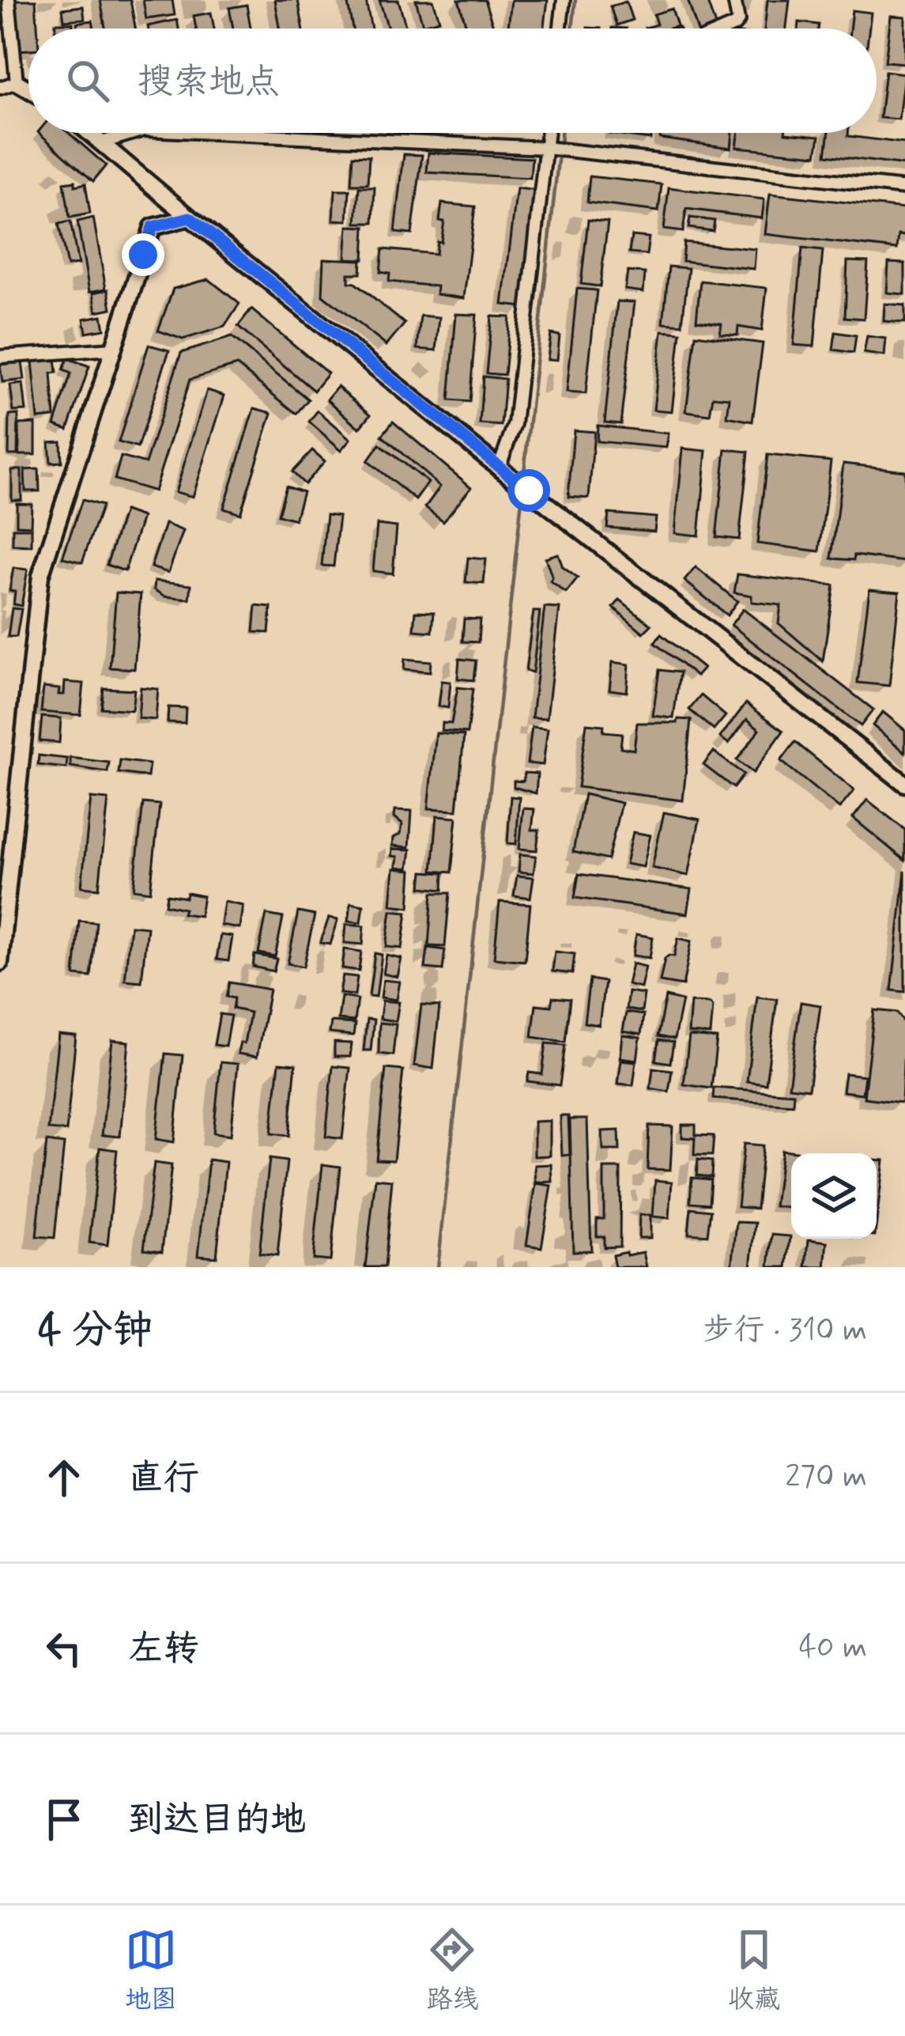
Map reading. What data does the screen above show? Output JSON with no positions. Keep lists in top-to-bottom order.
{
  "page": {
    "search": "搜索地点",
    "heading": ["4 分钟", "步行 · 310 m"],
    "list": [
      ["直行", "270 m"],
      ["左转", "40 m"],
      "到达目的地"
    ],
    "nav": ["地图", "路线", "收藏"]
  }
}
